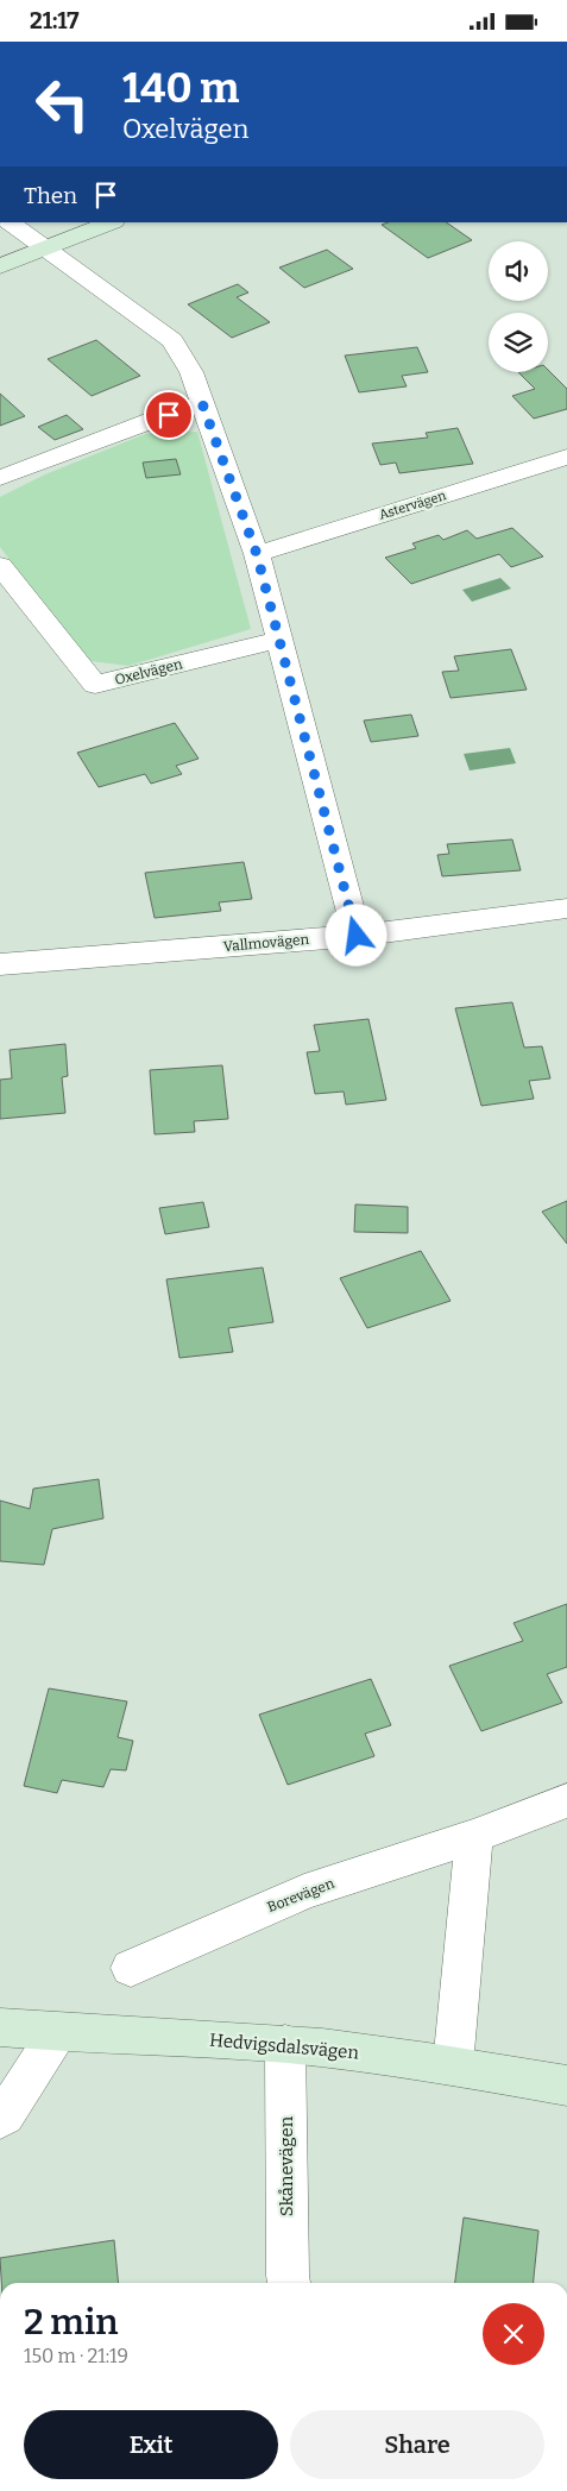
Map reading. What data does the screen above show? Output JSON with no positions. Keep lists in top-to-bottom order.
{
  "streets": {
    "street": [
      "Astervägen",
      "Oxelvägen",
      "Vallmovägen",
      "Borevägen",
      "Hedvigsdalsvägen",
      "Skånevägen"
    ]
  },
  "crossings": [
    ["Hedvigsdalsvägen", "Skånevägen"]
  ],
  "page": {
    "status": "21:17",
    "turn": ["140 m", "Oxelvägen"],
    "then": "Then",
    "heading": ["2 min", "150 m · 21:19"],
    "buttons": ["Exit", "Share"]
  }
}
